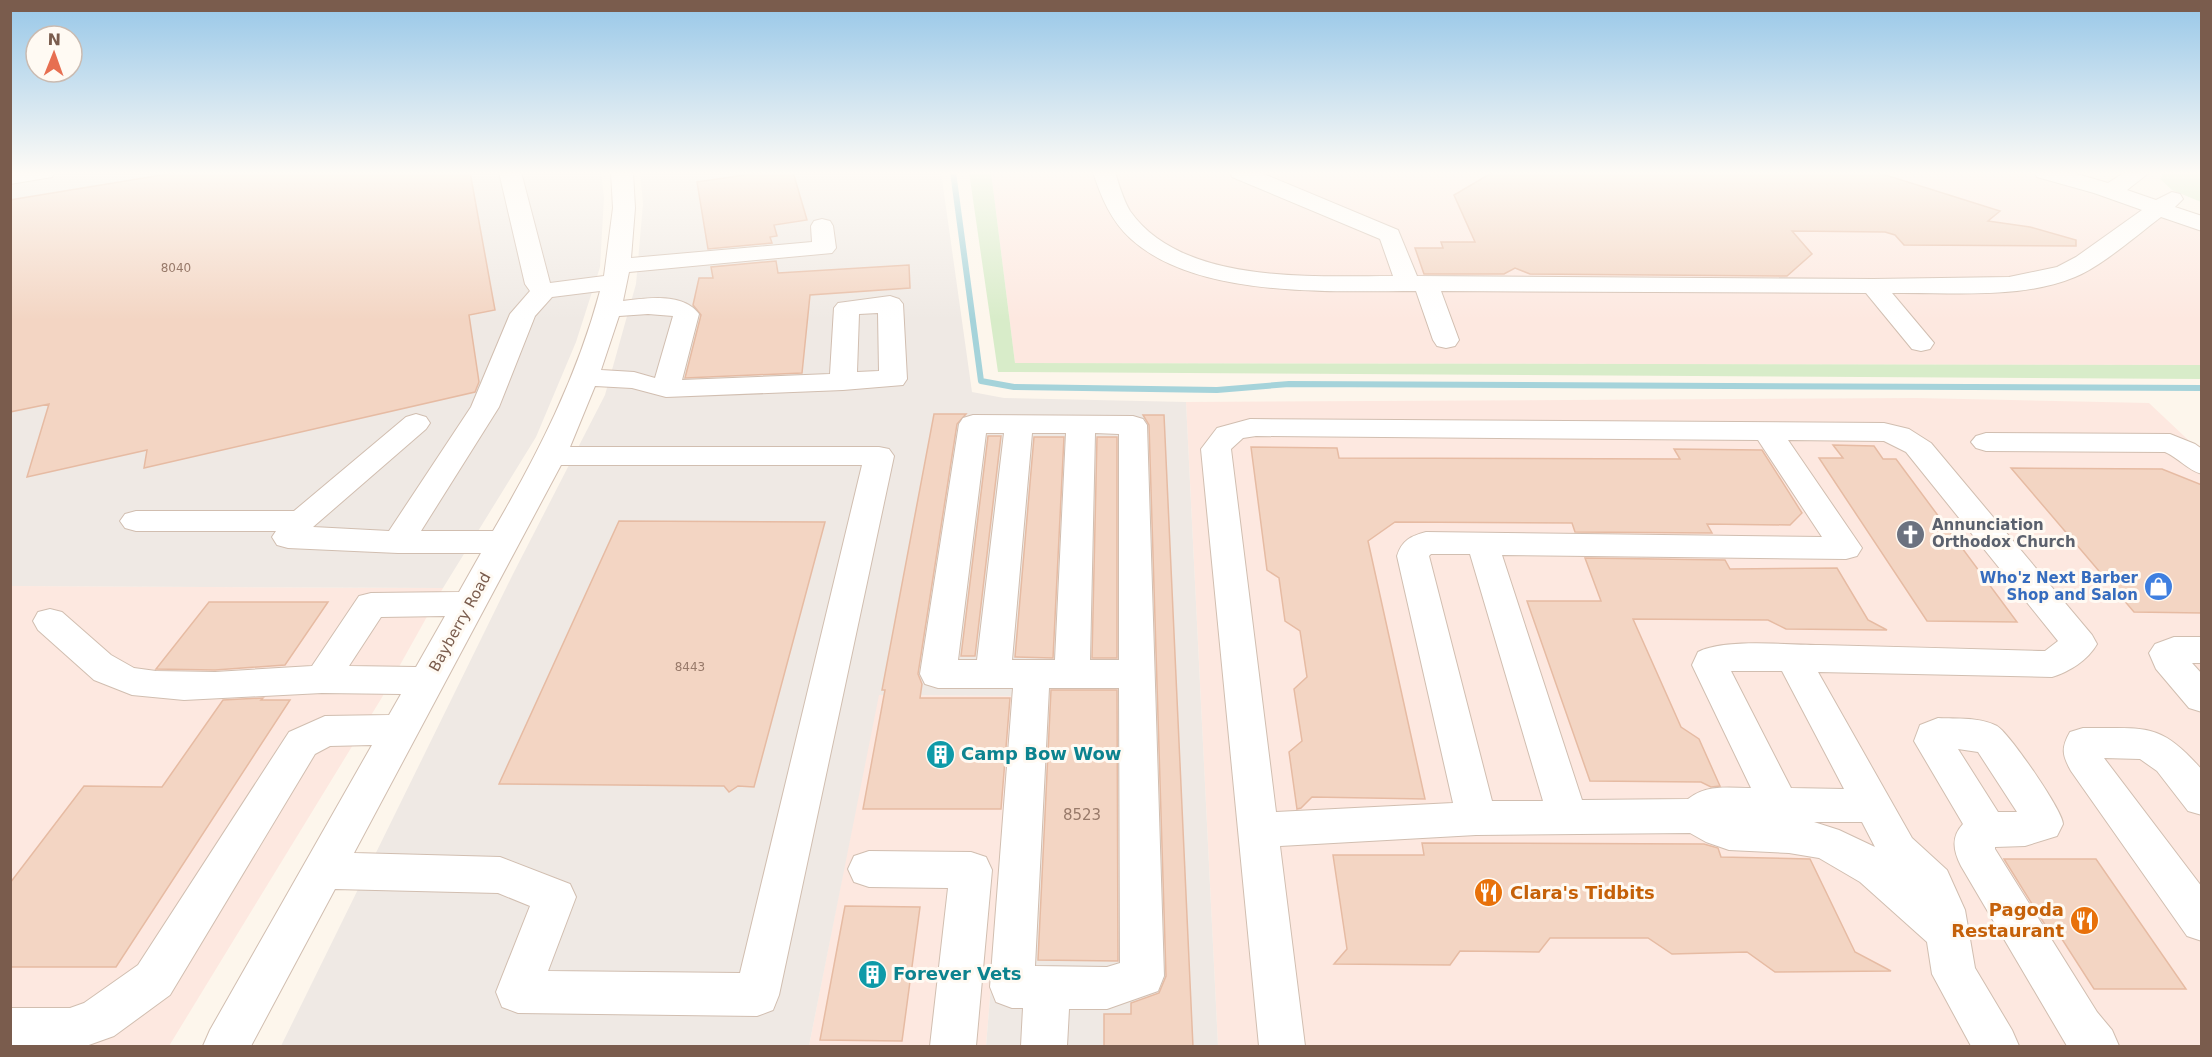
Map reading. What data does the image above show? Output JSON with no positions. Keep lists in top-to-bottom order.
{
  "streets": {
    "street": ["Bayberry Road"]
  },
  "places": {
    "church": ["Annunciation Orthodox Church"],
    "shop": ["Who'z Next Barber Shop and Salon"],
    "building": ["Camp Bow Wow", "Forever Vets"],
    "restaurant": ["Clara's Tidbits", "Pagoda Restaurant"]
  },
  "house_numbers": ["8040", "8443", "8523"],
  "north": "top"
}
